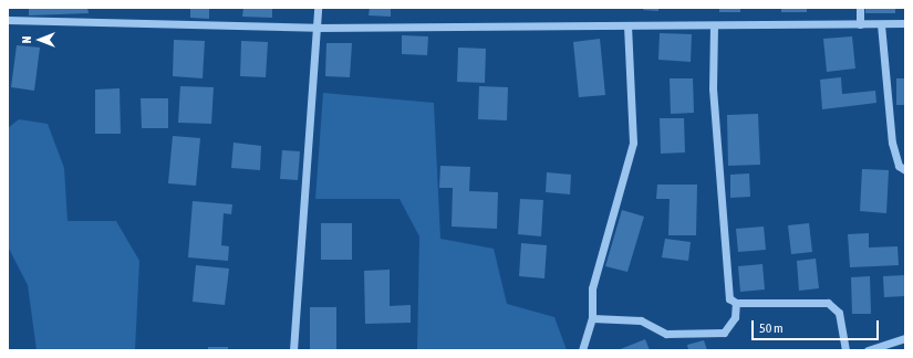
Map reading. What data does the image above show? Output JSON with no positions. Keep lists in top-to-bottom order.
{
  "scale_bar": "50 m",
  "north": "left"
}
